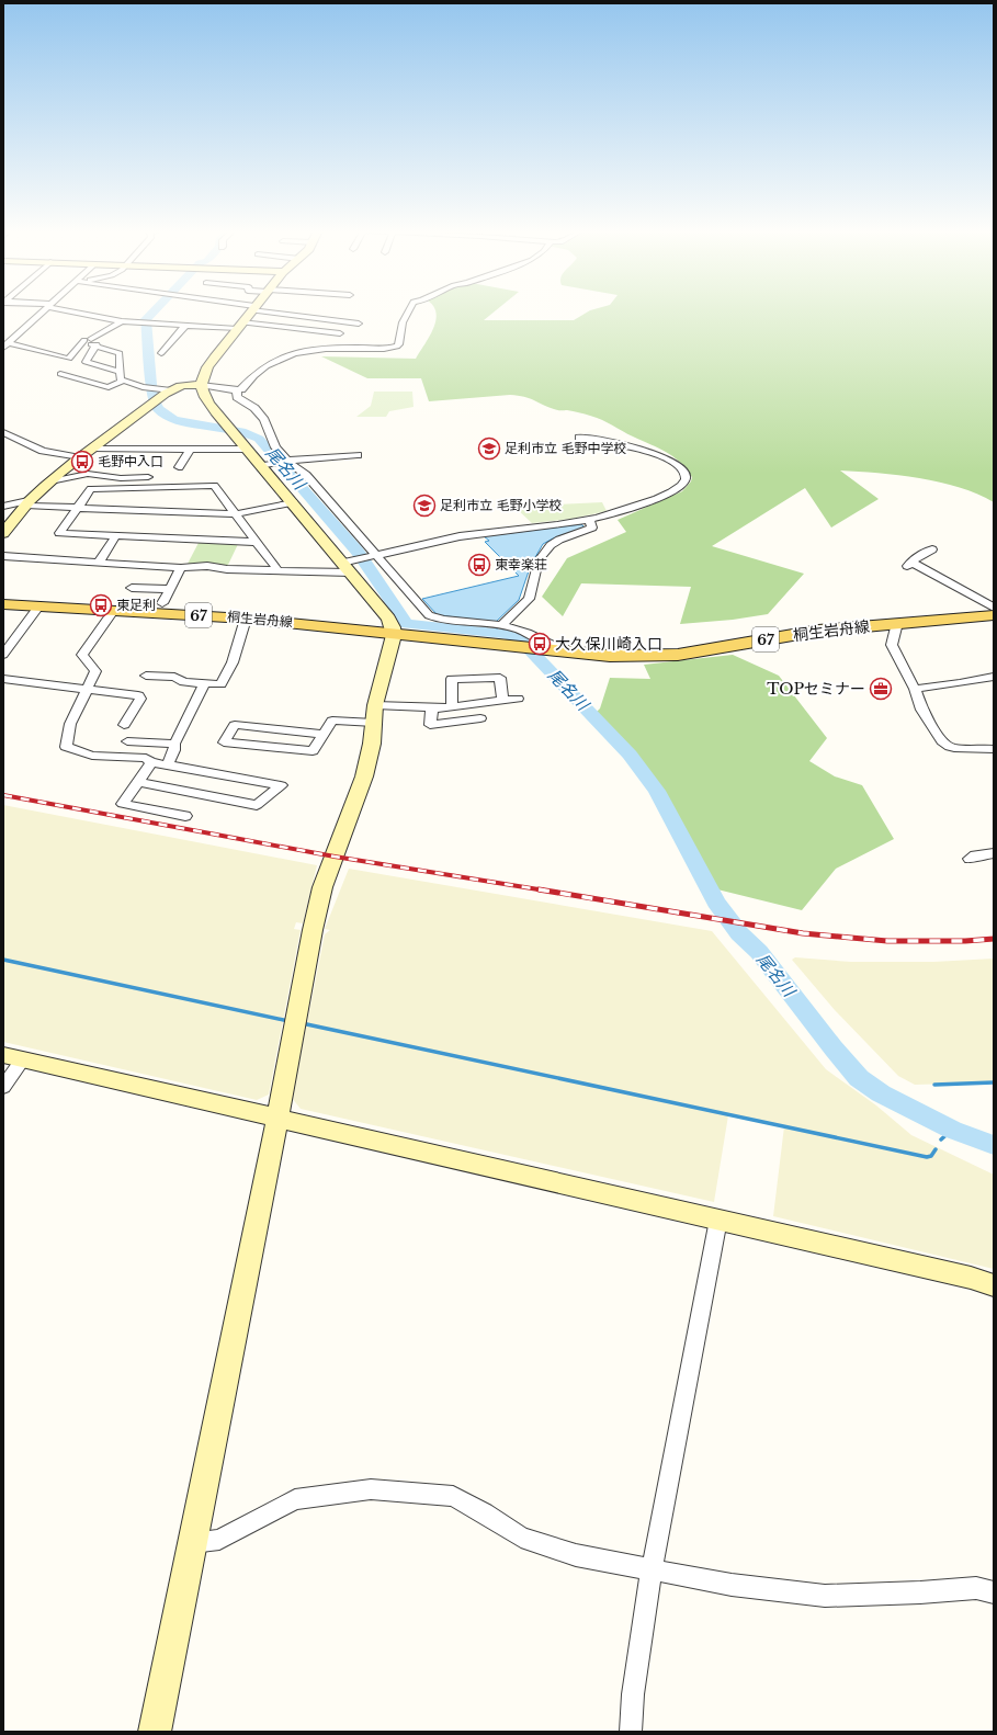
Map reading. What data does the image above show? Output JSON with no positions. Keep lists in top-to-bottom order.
{
  "streets": {
    "main road": ["67", "桐生岩舟線"]
  },
  "water": ["尾名川"],
  "places": {
    "school or university": ["足利市立 毛野中学校", "足利市立 毛野小学校"],
    "bus stop": [
      "毛野中入口",
      "東幸楽荘",
      "東足利",
      "大久保川崎入口"
    ],
    "office": ["TOPセミナー"]
  }
}
